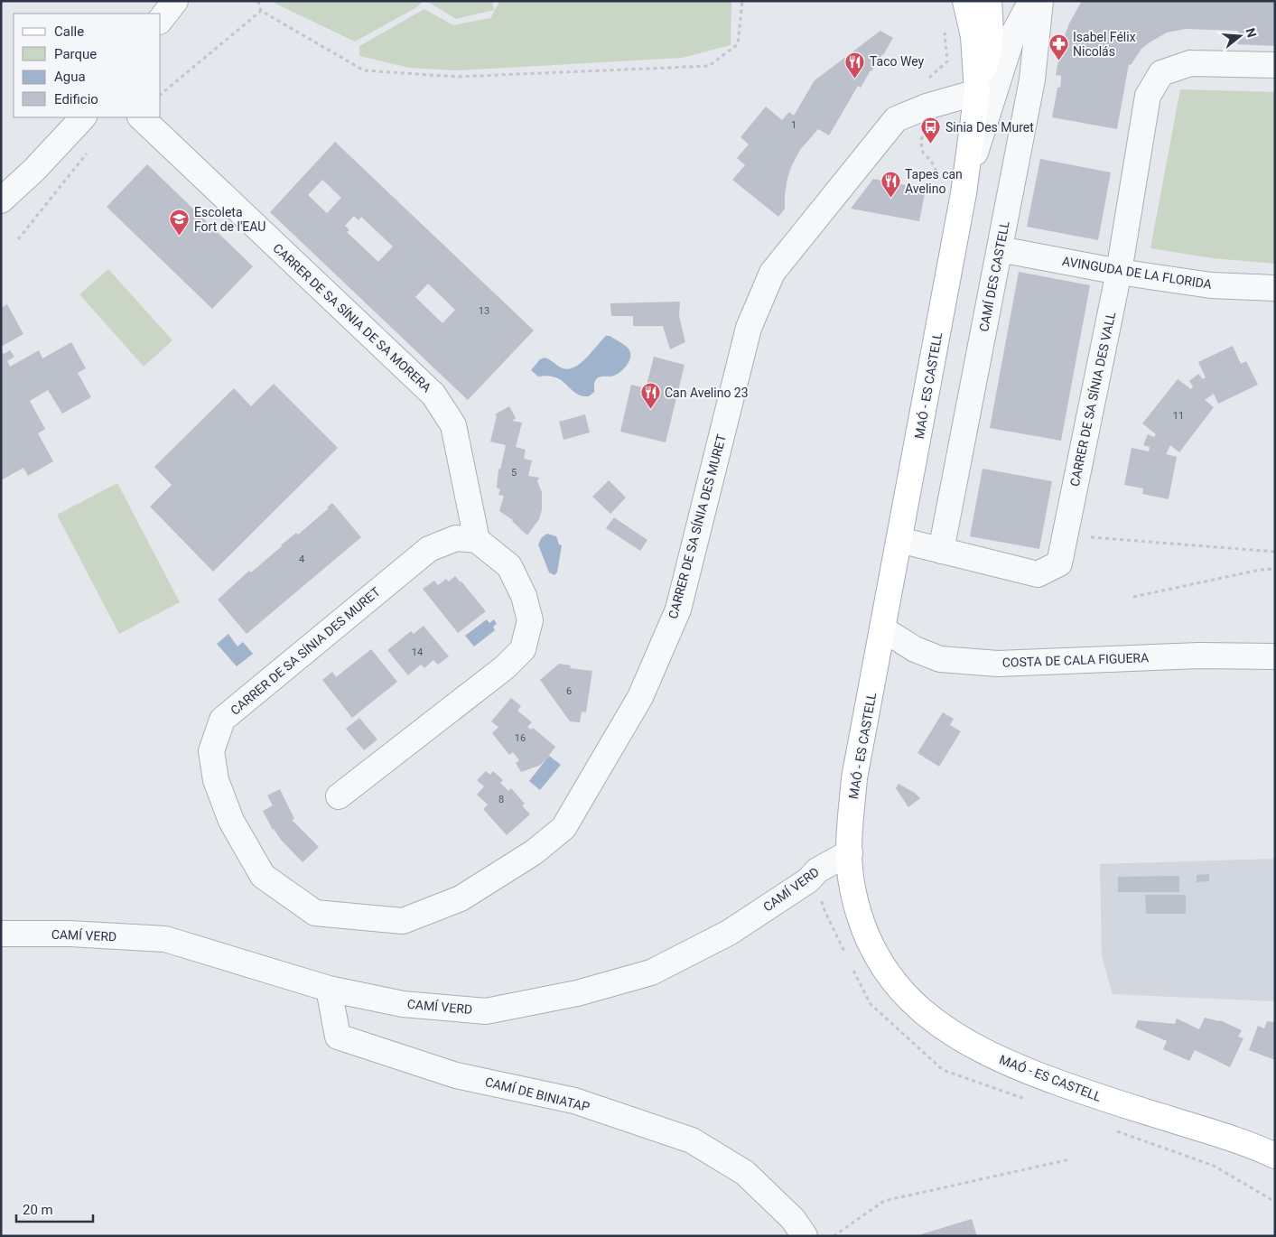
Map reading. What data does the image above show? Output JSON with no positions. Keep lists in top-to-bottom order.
{
  "streets": {
    "main road": ["MAÓ - ES CASTELL"],
    "street": [
      "AVINGUDA DE LA FLORIDA",
      "CAMÍ DES CASTELL",
      "CARRER DE SA SÍNIA DE SA MORERA",
      "CARRER DE SA SÍNIA DES VALL",
      "CARRER DE SA SÍNIA DES MURET",
      "COSTA DE CALA FIGUERA",
      "CAMÍ VERD",
      "CAMÍ DE BINIATAP"
    ]
  },
  "crossings": [
    ["AVINGUDA DE LA FLORIDA", "CAMÍ DES CASTELL"],
    ["AVINGUDA DE LA FLORIDA", "CARRER DE SA SÍNIA DES VALL"],
    ["CAMÍ DES CASTELL", "CARRER DE SA SÍNIA DES VALL"],
    ["CARRER DE SA SÍNIA DE SA MORERA", "CARRER DE SA SÍNIA DES MURET"],
    ["MAÓ - ES CASTELL", "CARRER DE SA SÍNIA DES VALL"],
    ["MAÓ - ES CASTELL", "CARRER DE SA SÍNIA DES MURET"],
    ["MAÓ - ES CASTELL", "COSTA DE CALA FIGUERA"],
    ["MAÓ - ES CASTELL", "CAMÍ VERD"],
    ["CAMÍ VERD", "CAMÍ DE BINIATAP"]
  ],
  "places": {
    "pharmacy": ["Isabel Félix Nicolás"],
    "restaurant": ["Taco Wey", "Tapes can Avelino", "Can Avelino 23"],
    "bus stop": ["Sinia Des Muret"],
    "school or university": ["Escoleta Fort de l'EAU"]
  },
  "house_numbers": [
    "1",
    "13",
    "11",
    "5",
    "4",
    "14",
    "6",
    "16",
    "8"
  ],
  "legend": [
    "Calle",
    "Parque",
    "Agua",
    "Edificio"
  ],
  "scale_bar": "20 m",
  "north": "right"
}
